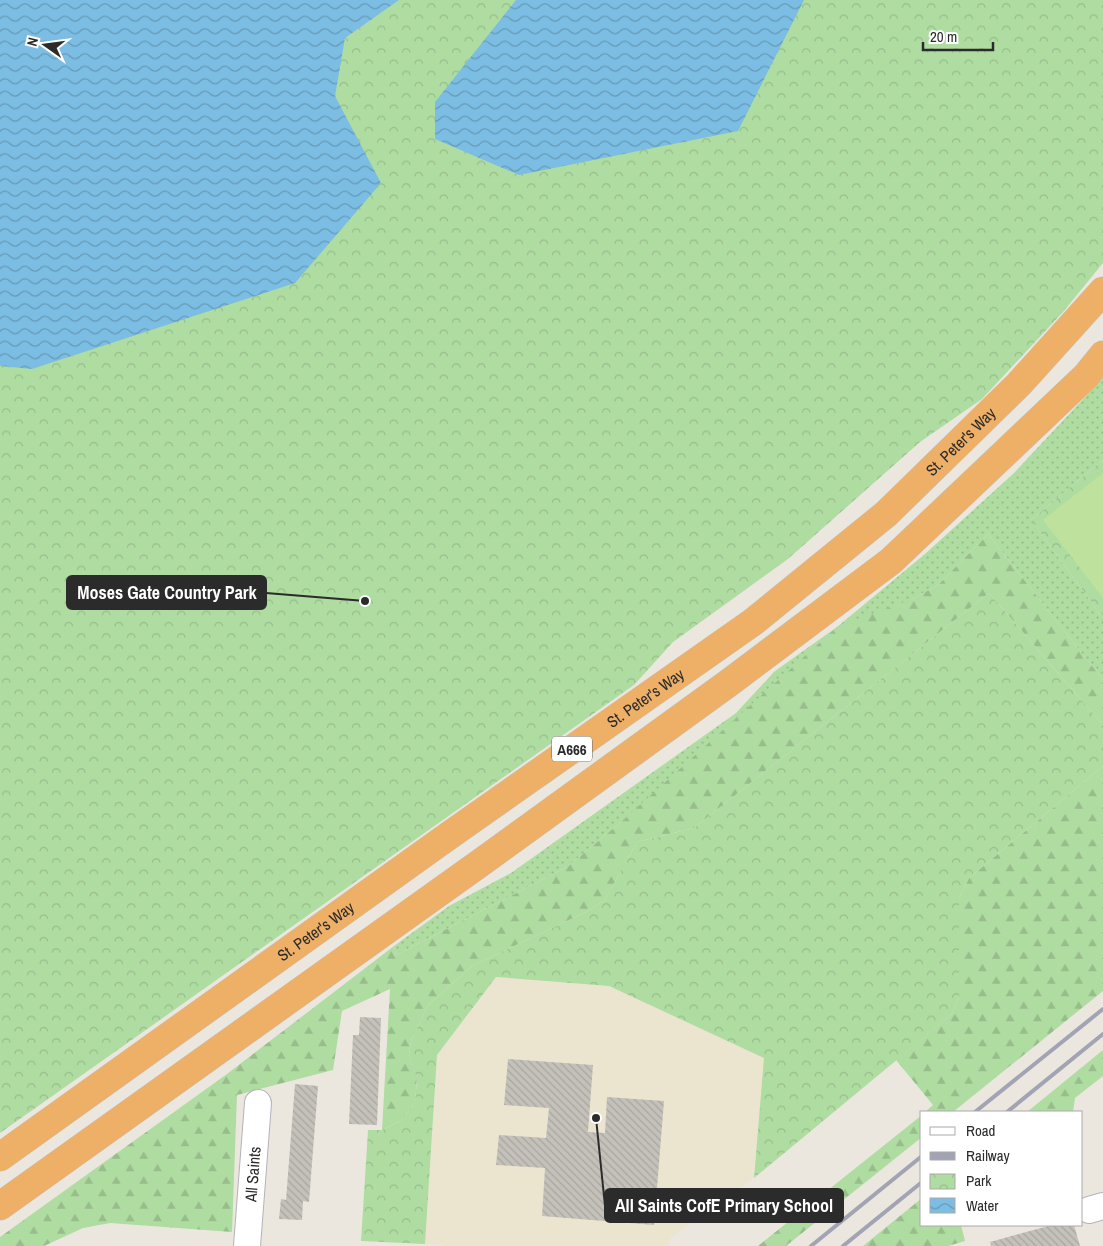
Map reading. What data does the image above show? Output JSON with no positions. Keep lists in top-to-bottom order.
{
  "streets": {
    "highway": ["St. Peter's Way", "A666"],
    "lane": ["All Saints"]
  },
  "places": ["Moses Gate Country Park", "All Saints CofE Primary School"],
  "legend": [
    "Road",
    "Railway",
    "Park",
    "Water"
  ],
  "scale_bar": "20 m",
  "north": "left"
}
